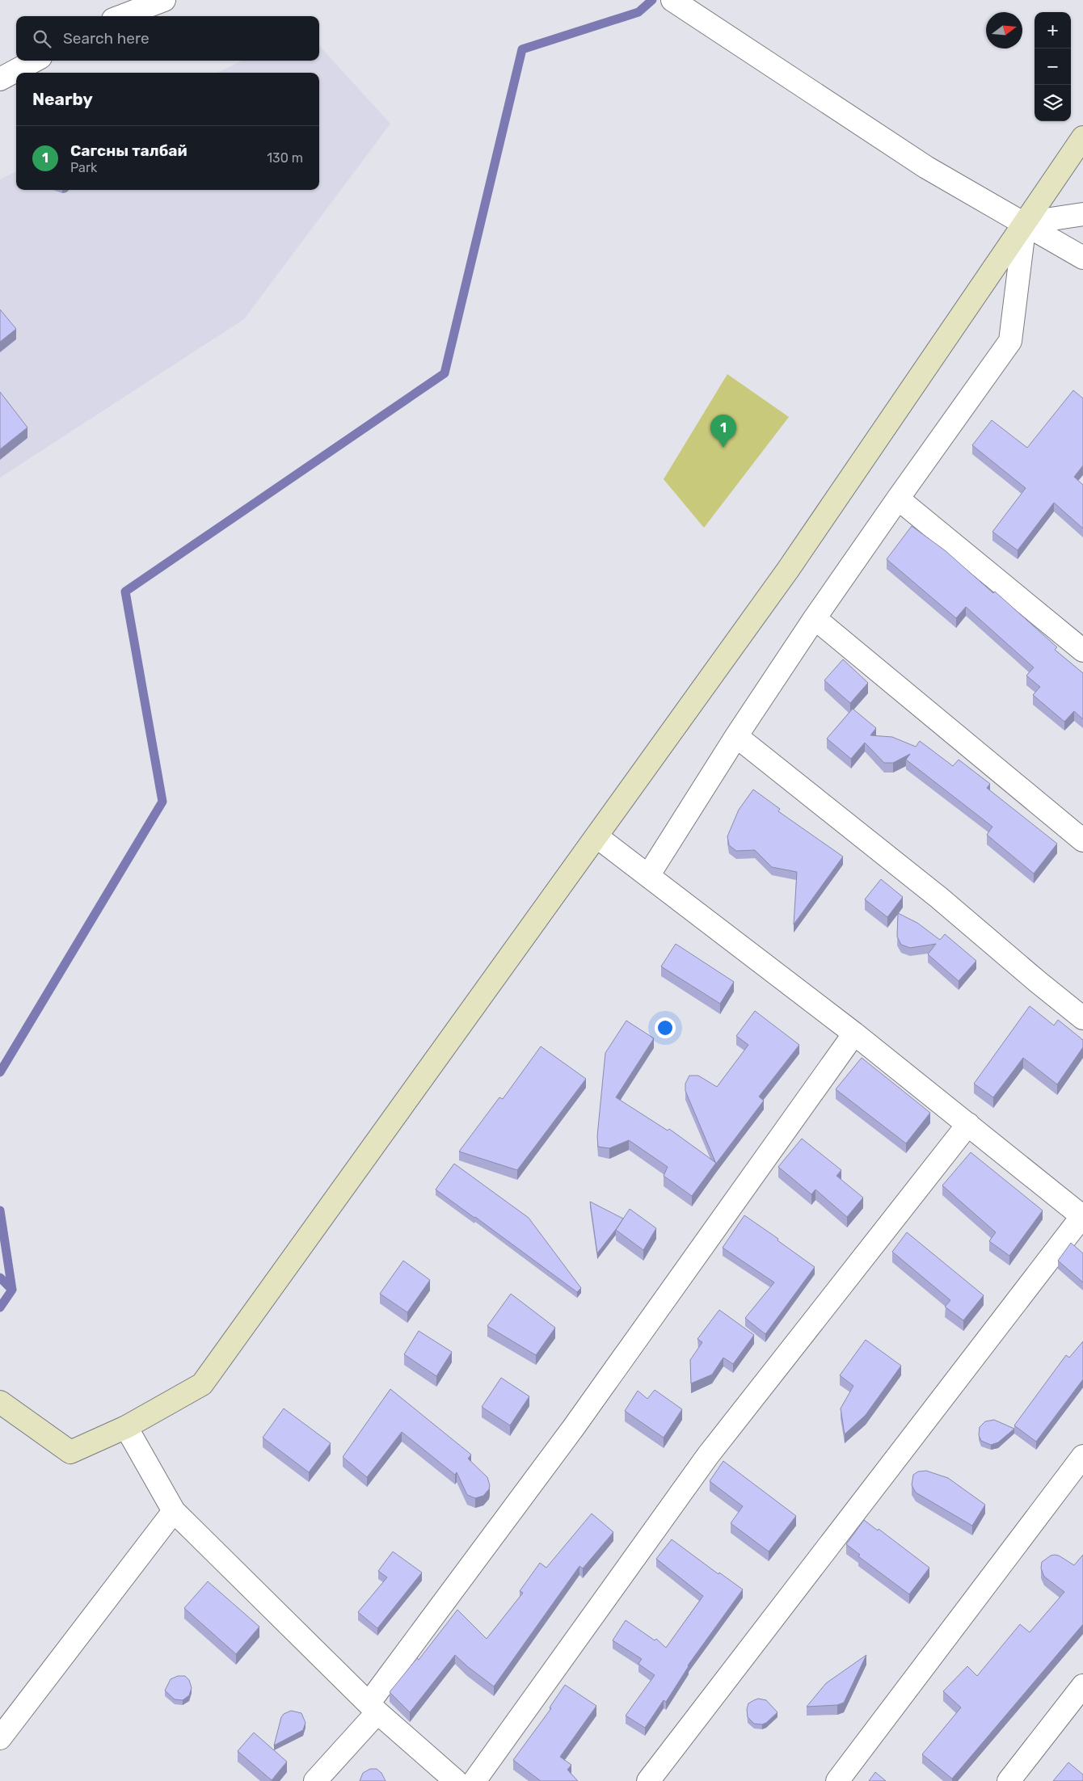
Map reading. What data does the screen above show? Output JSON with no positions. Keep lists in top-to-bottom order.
{
  "north": "right",
  "page": {
    "map_buttons": ["+", "−"],
    "search": "Search here",
    "heading": "Nearby",
    "list": [
      {
        "mark": "1",
        "name": "Сагсны талбай",
        "note": "Park",
        "value": "130 m"
      }
    ],
    "pins": "1"
  }
}
